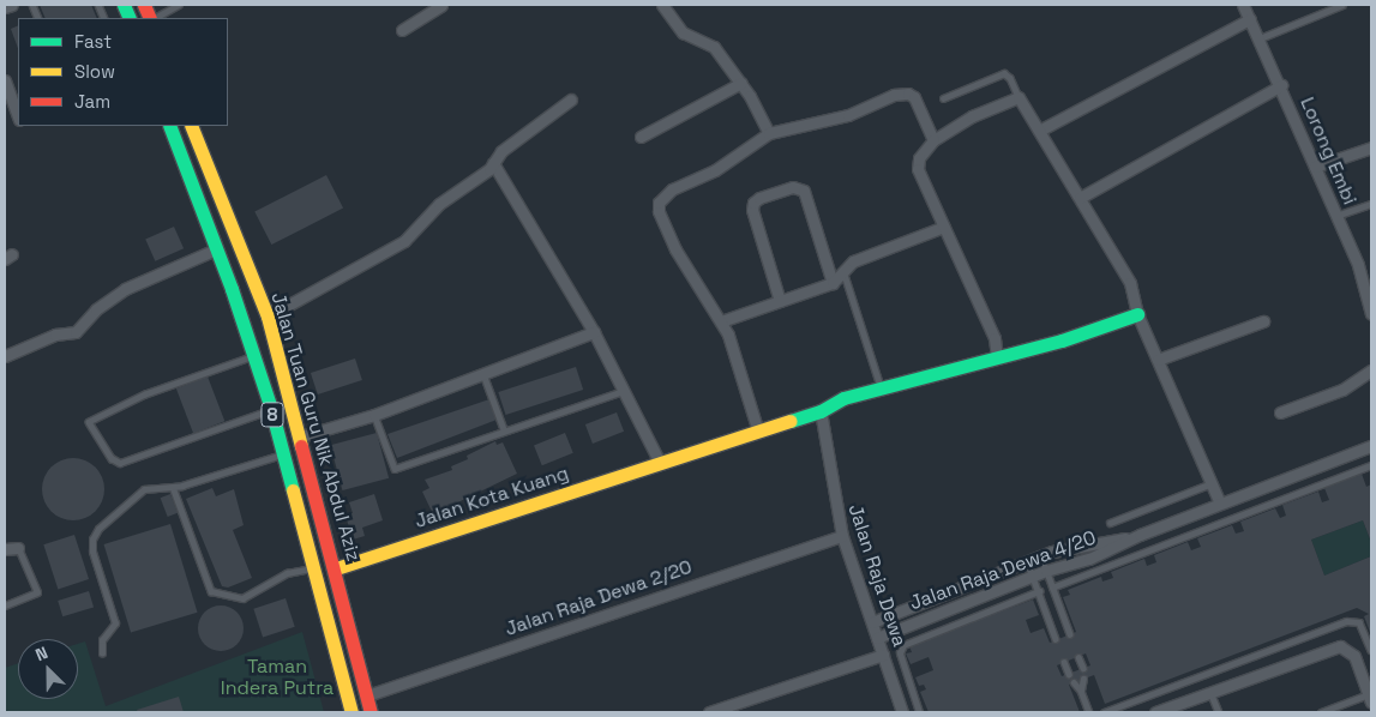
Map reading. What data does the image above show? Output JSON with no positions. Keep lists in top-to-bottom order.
{
  "streets": {
    "main road": ["8", "Jalan Tuan Guru Nik Abdul Aziz", "Jalan Kota Kuang"],
    "street": [
      "Lorong Embi",
      "Jalan Raja Dewa 4/20",
      "Jalan Raja Dewa",
      "Jalan Raja Dewa 2/20"
    ]
  },
  "crossings": [
    ["Jalan Tuan Guru Nik Abdul Aziz", "Jalan Kota Kuang"],
    ["Jalan Tuan Guru Nik Abdul Aziz", "Jalan Raja Dewa 2/20"],
    ["Jalan Kota Kuang", "Jalan Raja Dewa"],
    ["Jalan Raja Dewa 4/20", "Jalan Raja Dewa"],
    ["Jalan Raja Dewa", "Jalan Raja Dewa 2/20"]
  ],
  "parks": ["Taman Indera Putra"],
  "legend": ["Fast", "Slow", "Jam"],
  "north": "top left"
}
